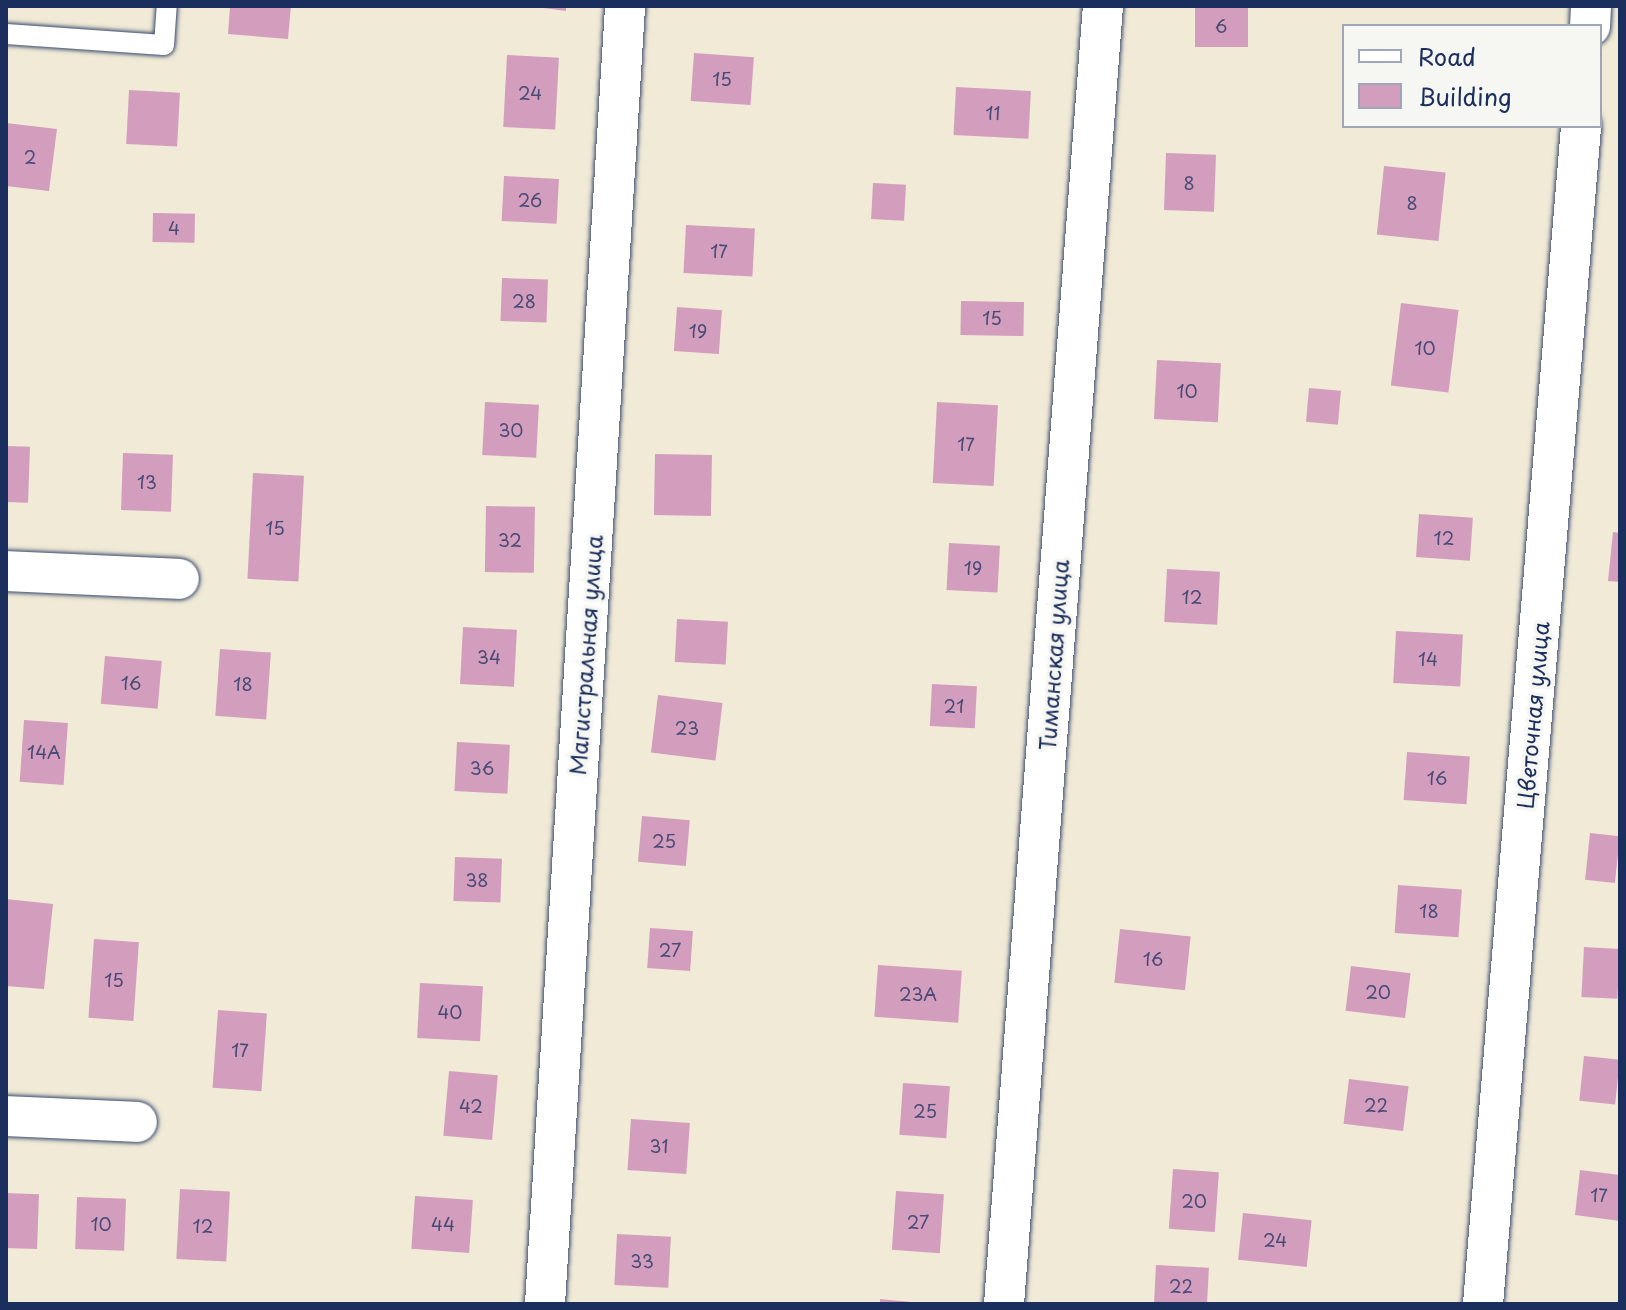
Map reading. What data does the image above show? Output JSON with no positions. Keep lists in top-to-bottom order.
{
  "streets": {
    "street": ["Магистральная улица", "Тиманская улица", "Цветочная улица"]
  },
  "house_numbers": [
    "6",
    "15",
    "24",
    "11",
    "2",
    "8",
    "26",
    "8",
    "4",
    "17",
    "28",
    "15",
    "19",
    "10",
    "10",
    "30",
    "17",
    "13",
    "15",
    "12",
    "32",
    "19",
    "12",
    "34",
    "14",
    "16",
    "18",
    "21",
    "23",
    "14А",
    "36",
    "16",
    "25",
    "38",
    "18",
    "27",
    "16",
    "15",
    "20",
    "23А",
    "40",
    "17",
    "22",
    "42",
    "25",
    "31",
    "17",
    "20",
    "27",
    "10",
    "44",
    "12",
    "24",
    "33",
    "22"
  ],
  "legend": ["Road", "Building"]
}
